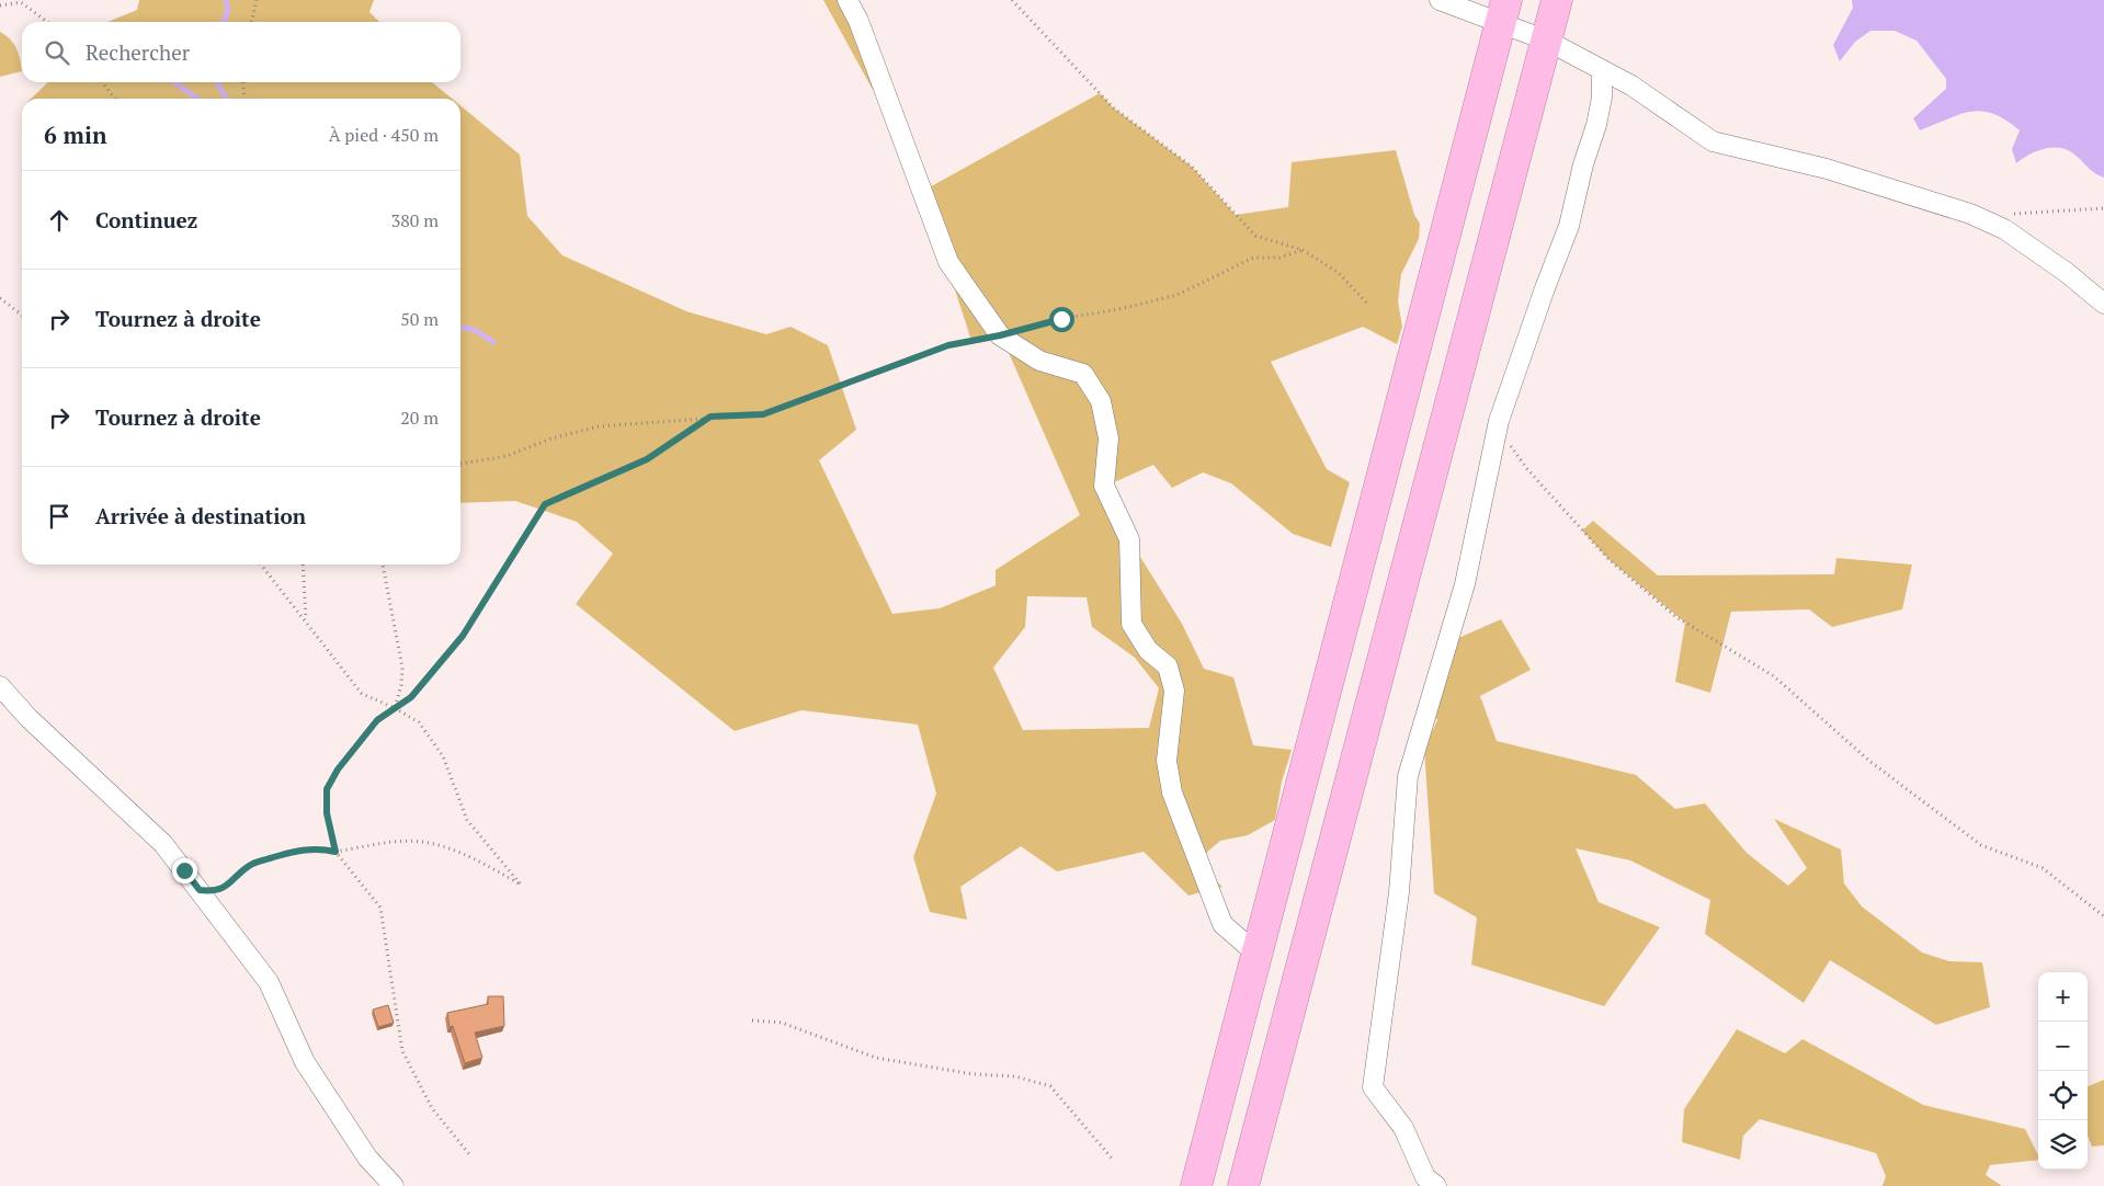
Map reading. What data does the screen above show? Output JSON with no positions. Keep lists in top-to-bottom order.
{
  "page": {
    "search": "Rechercher",
    "heading": ["6 min", "À pied · 450 m"],
    "list": [
      ["Continuez", "380 m"],
      ["Tournez à droite", "50 m"],
      ["Tournez à droite", "20 m"],
      "Arrivée à destination"
    ],
    "map_buttons": ["+", "−"]
  }
}
